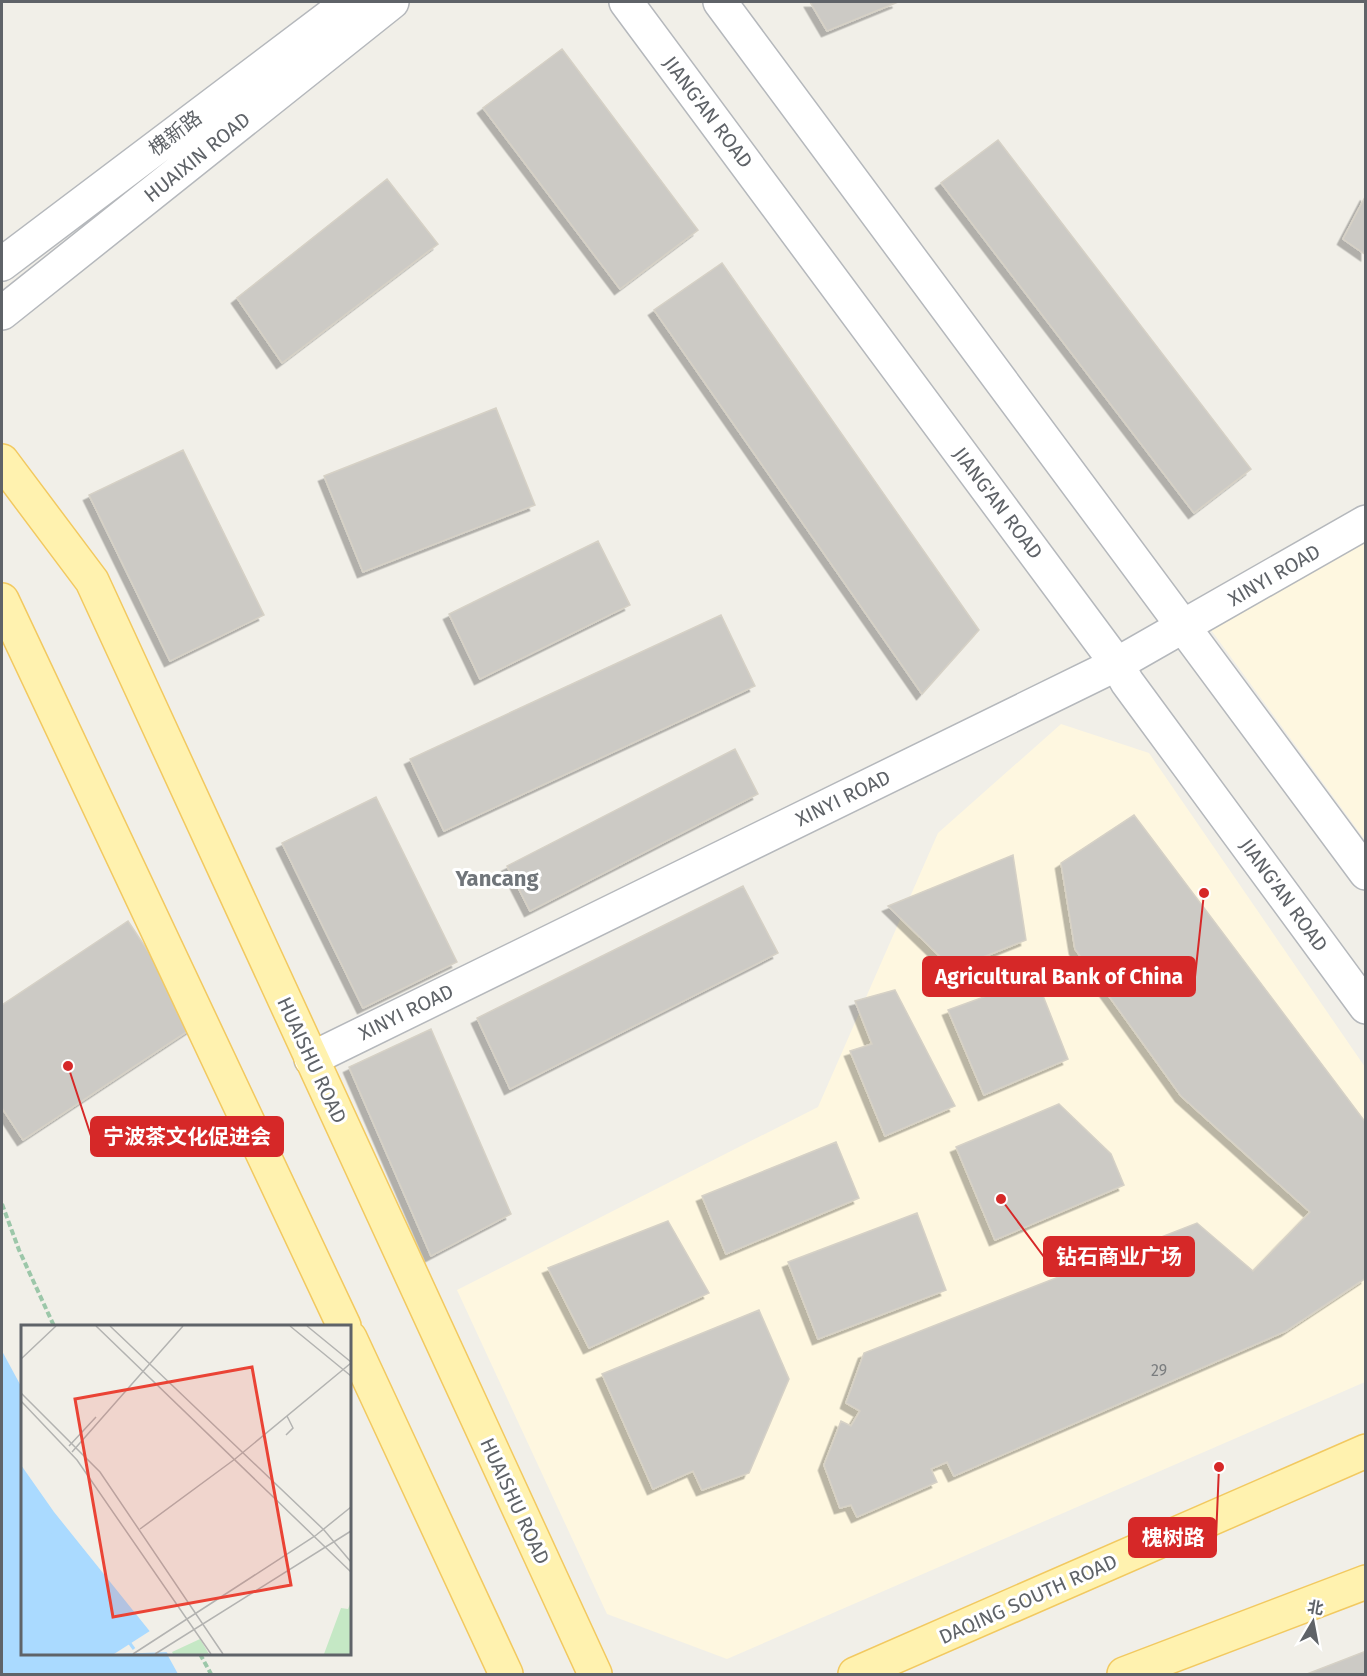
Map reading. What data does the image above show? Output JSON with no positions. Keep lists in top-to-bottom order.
{
  "streets": {
    "main road": ["HUAISHU ROAD", "DAQING SOUTH ROAD"],
    "street": [
      "JIANG'AN ROAD",
      "槐新路",
      "HUAIXIN ROAD",
      "XINYI ROAD"
    ]
  },
  "crossings": [
    ["JIANG'AN ROAD", "XINYI ROAD"],
    ["XINYI ROAD", "HUAISHU ROAD"]
  ],
  "districts": ["Yancang"],
  "places": [
    "Agricultural Bank of China",
    "宁波茶文化促进会",
    "钻石商业广场",
    "槐树路"
  ],
  "house_numbers": ["29"],
  "north": "top"
}
